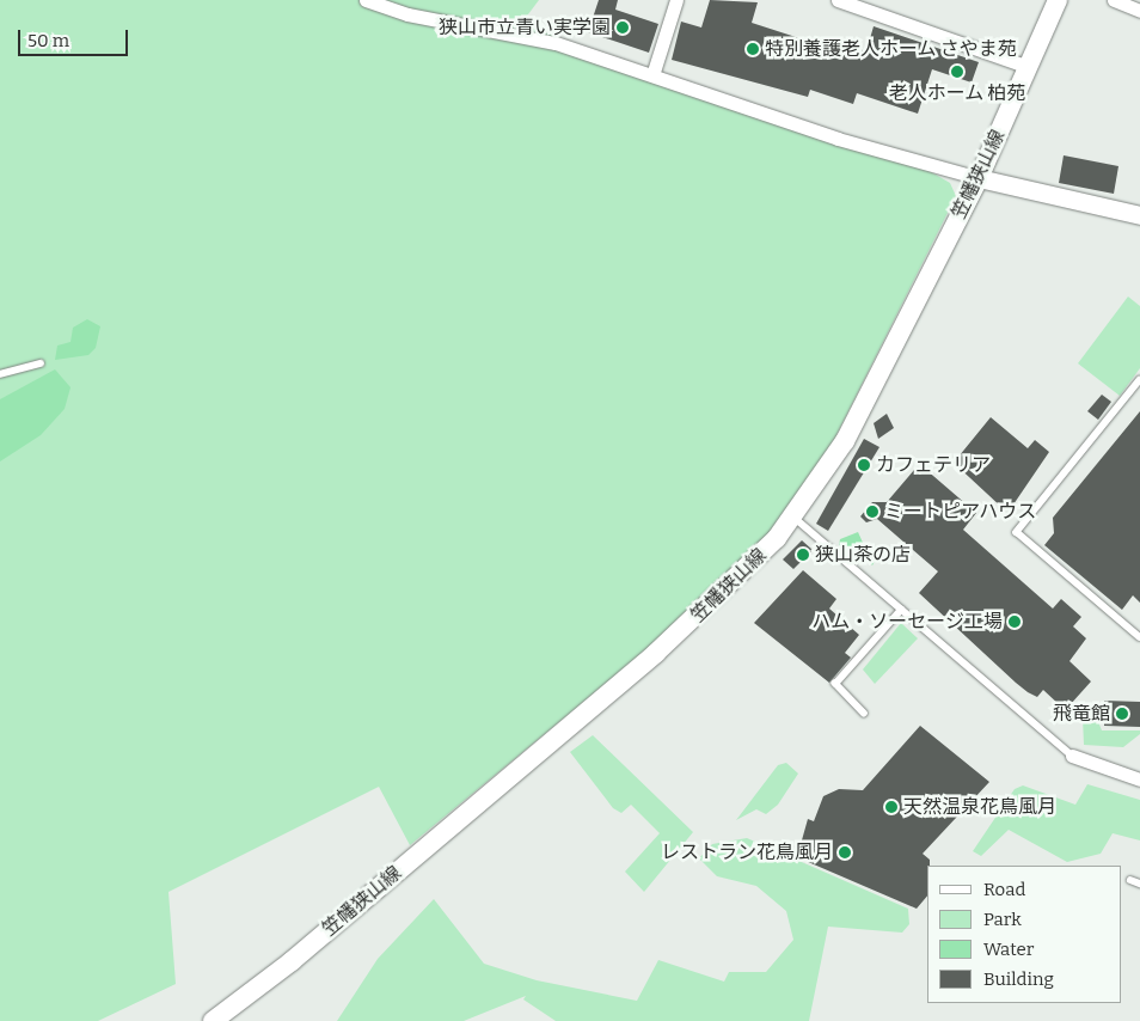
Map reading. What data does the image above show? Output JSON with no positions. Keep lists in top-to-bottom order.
{
  "streets": {
    "main road": ["笠幡狭山線"]
  },
  "places": [
    "狭山市立青い実学園",
    "特別養護老人ホーム さやま苑",
    "老人ホーム 柏苑",
    "カフェテリア",
    "ミートピアハウス",
    "狭山茶の店",
    "ハム・ソーセージ工場",
    "飛竜館",
    "天然温泉花鳥風月",
    "レストラン花鳥風月"
  ],
  "legend": [
    "Road",
    "Park",
    "Water",
    "Building"
  ],
  "scale_bar": "50 m"
}
